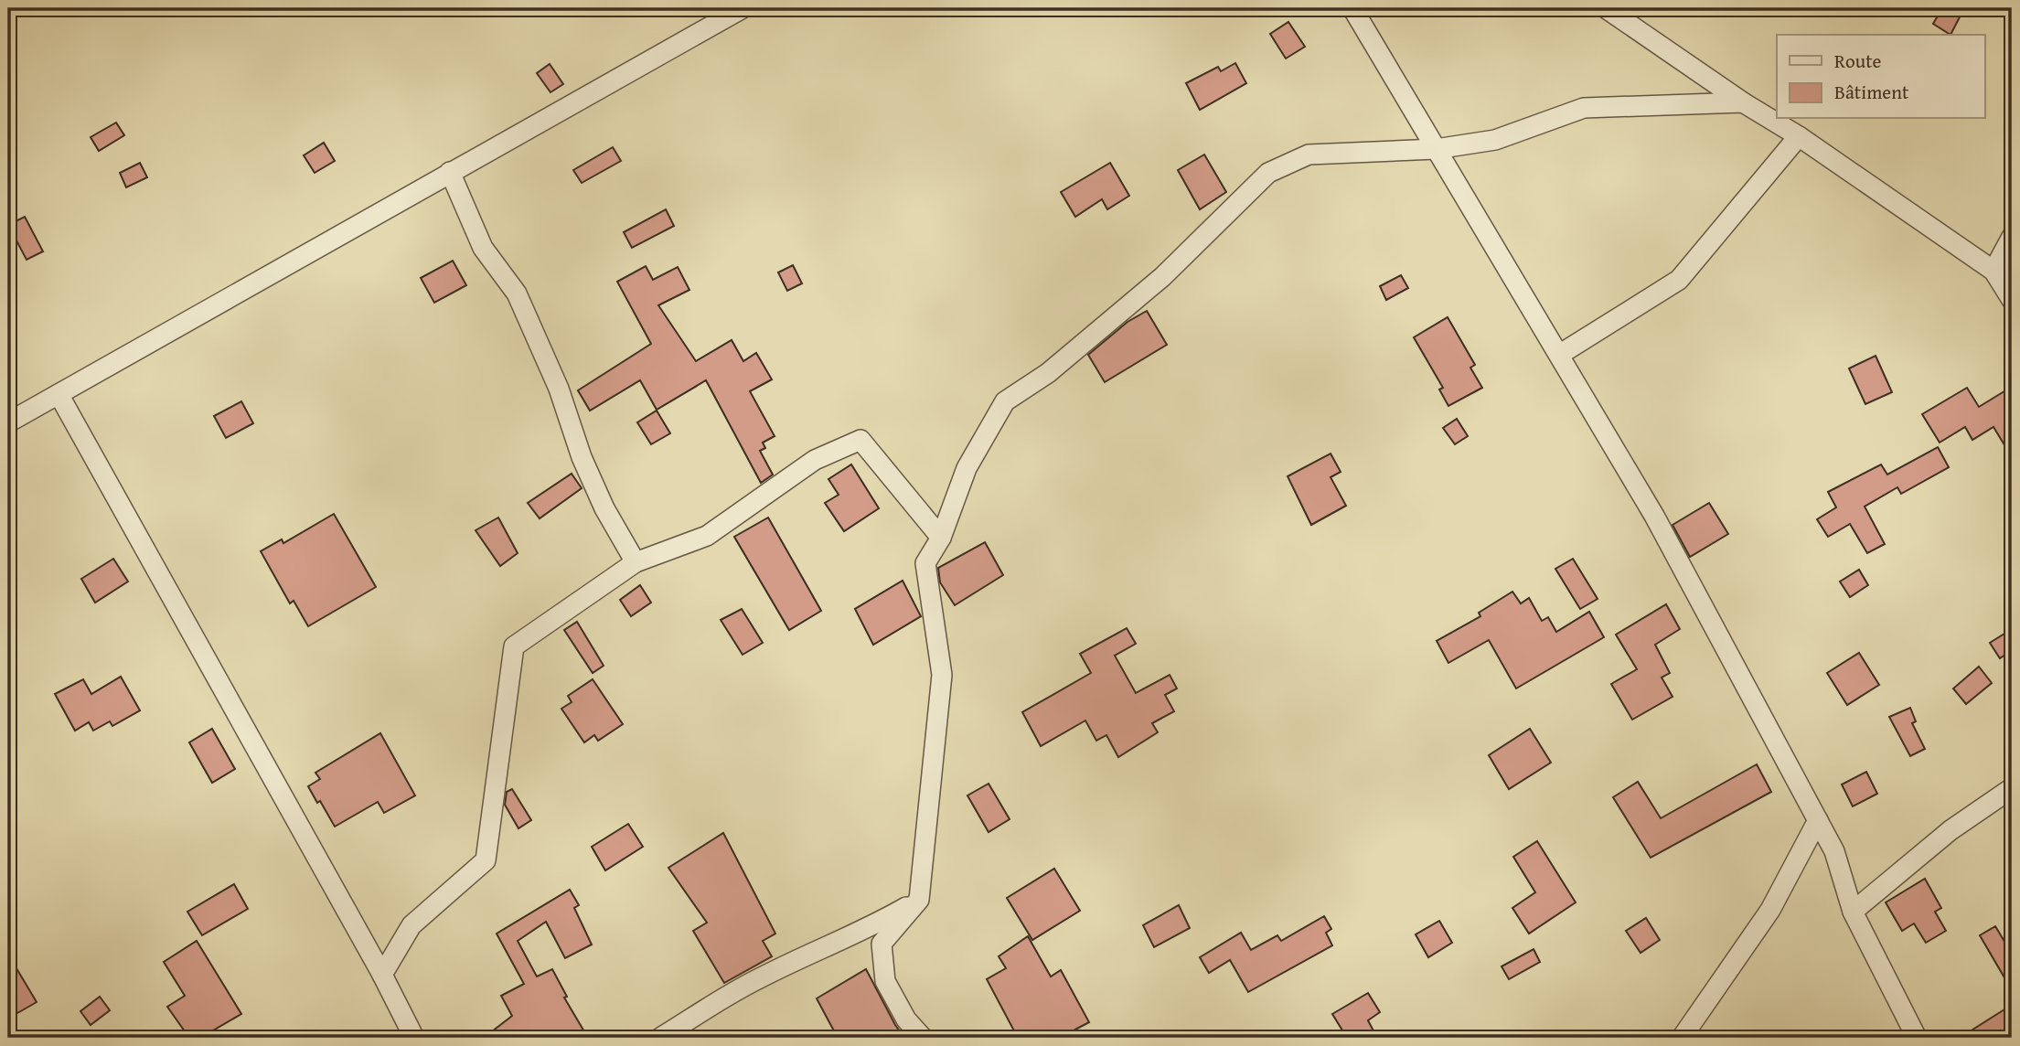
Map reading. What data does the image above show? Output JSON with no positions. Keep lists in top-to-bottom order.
{
  "legend": ["Route", "Bâtiment"]
}
